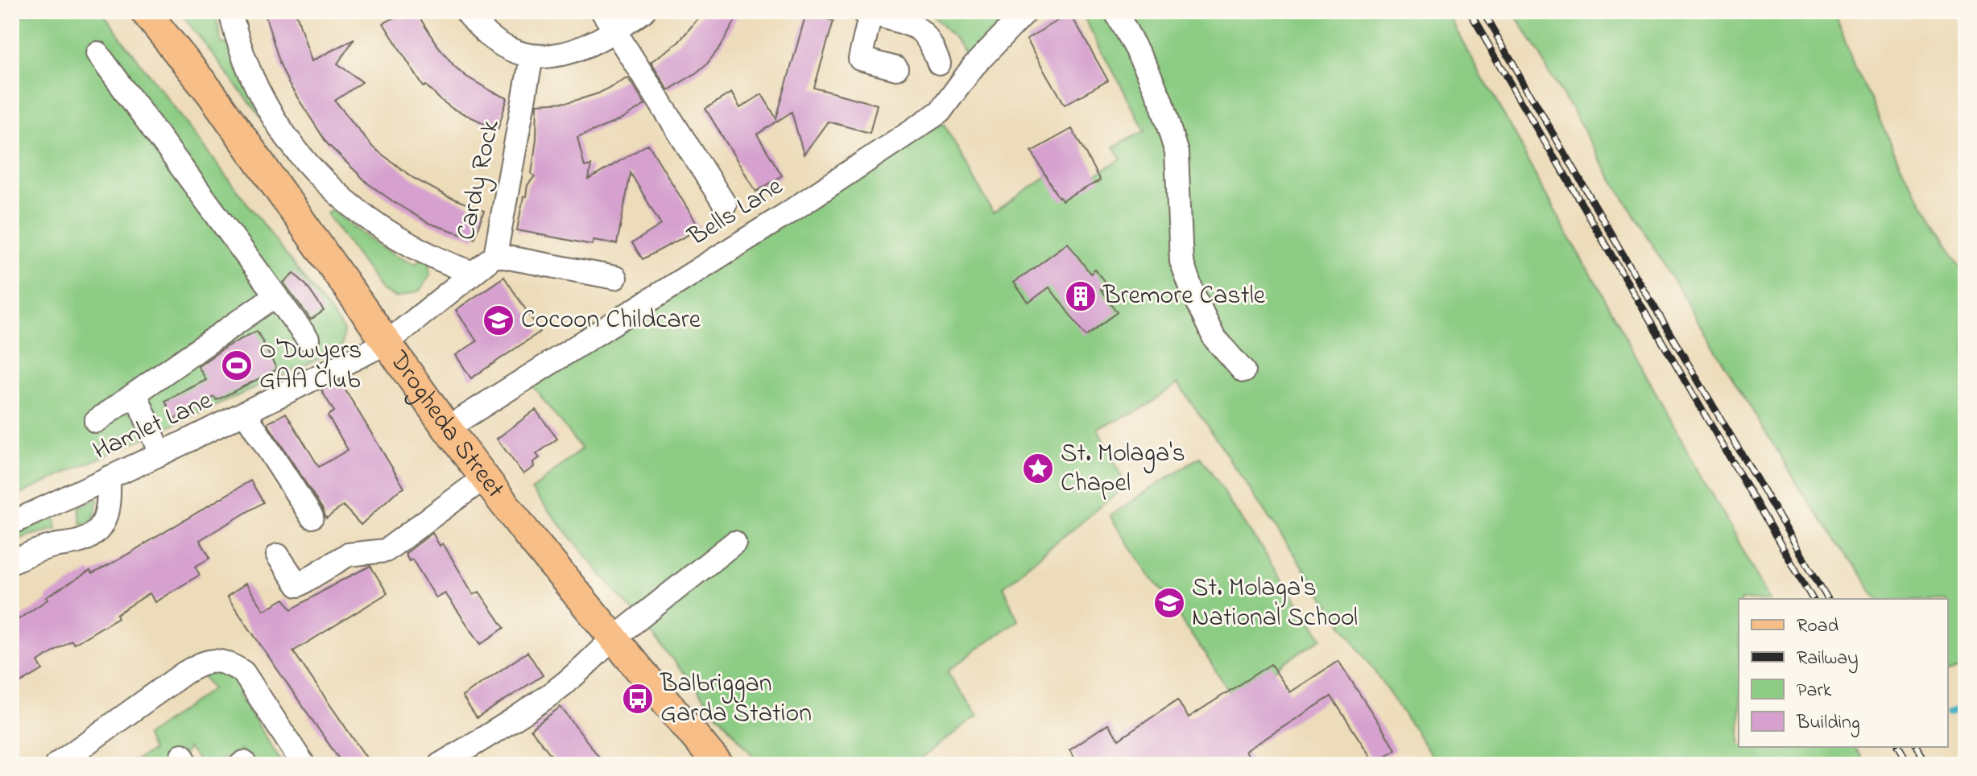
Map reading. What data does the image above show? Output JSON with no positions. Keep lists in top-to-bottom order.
{
  "streets": {
    "main road": ["Drogheda Street"],
    "street": ["Cardy Rock", "Bells Lane", "Hamlet Lane"]
  },
  "crossings": [
    ["Cardy Rock", "Drogheda Street"],
    ["Cardy Rock", "Hamlet Lane"],
    ["Bells Lane", "Drogheda Street"],
    ["Drogheda Street", "Hamlet Lane"]
  ],
  "places": {
    "building": ["Bremore Castle"],
    "school or university": ["Cocoon Childcare", "St. Molaga's National School"],
    "sports": ["O'Dwyers GAA Club"],
    "place": ["St. Molaga's Chapel"],
    "bus stop": ["Balbriggan Garda Station"]
  },
  "legend": [
    "Road",
    "Railway",
    "Park",
    "Building"
  ]
}
